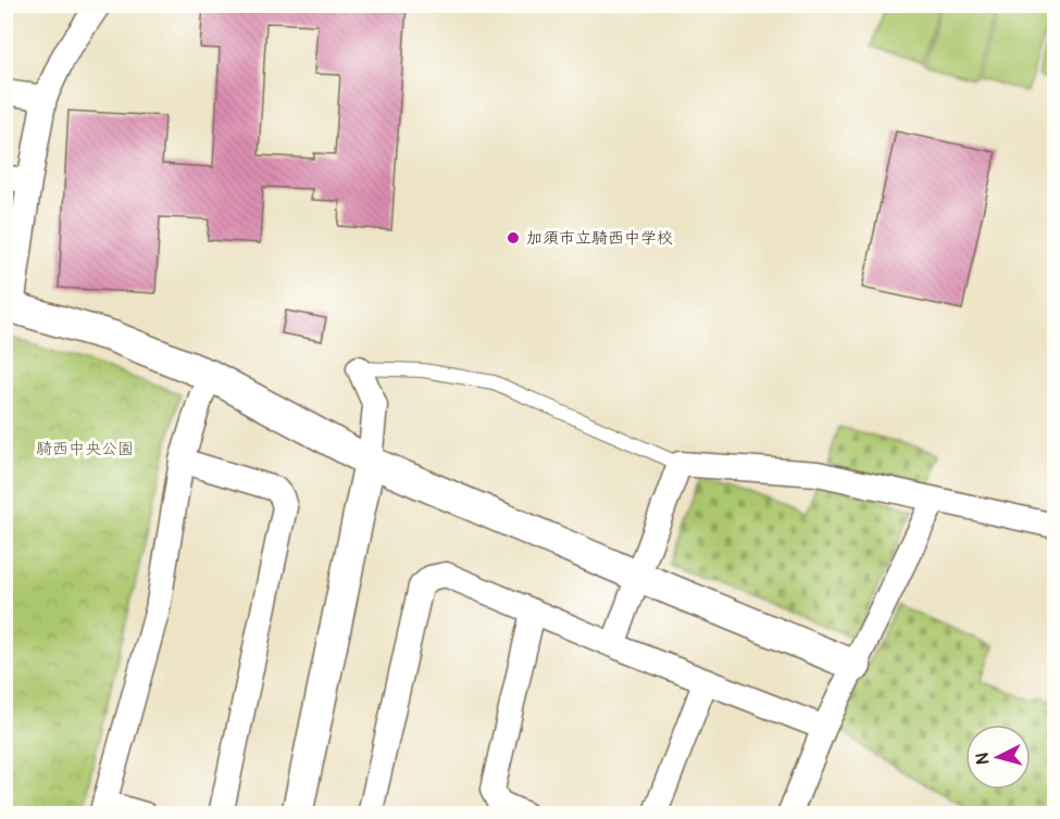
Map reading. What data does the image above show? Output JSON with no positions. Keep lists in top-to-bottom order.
{
  "parks": ["騎西中央公園"],
  "places": ["加須市立騎西中学校"],
  "north": "left"
}
